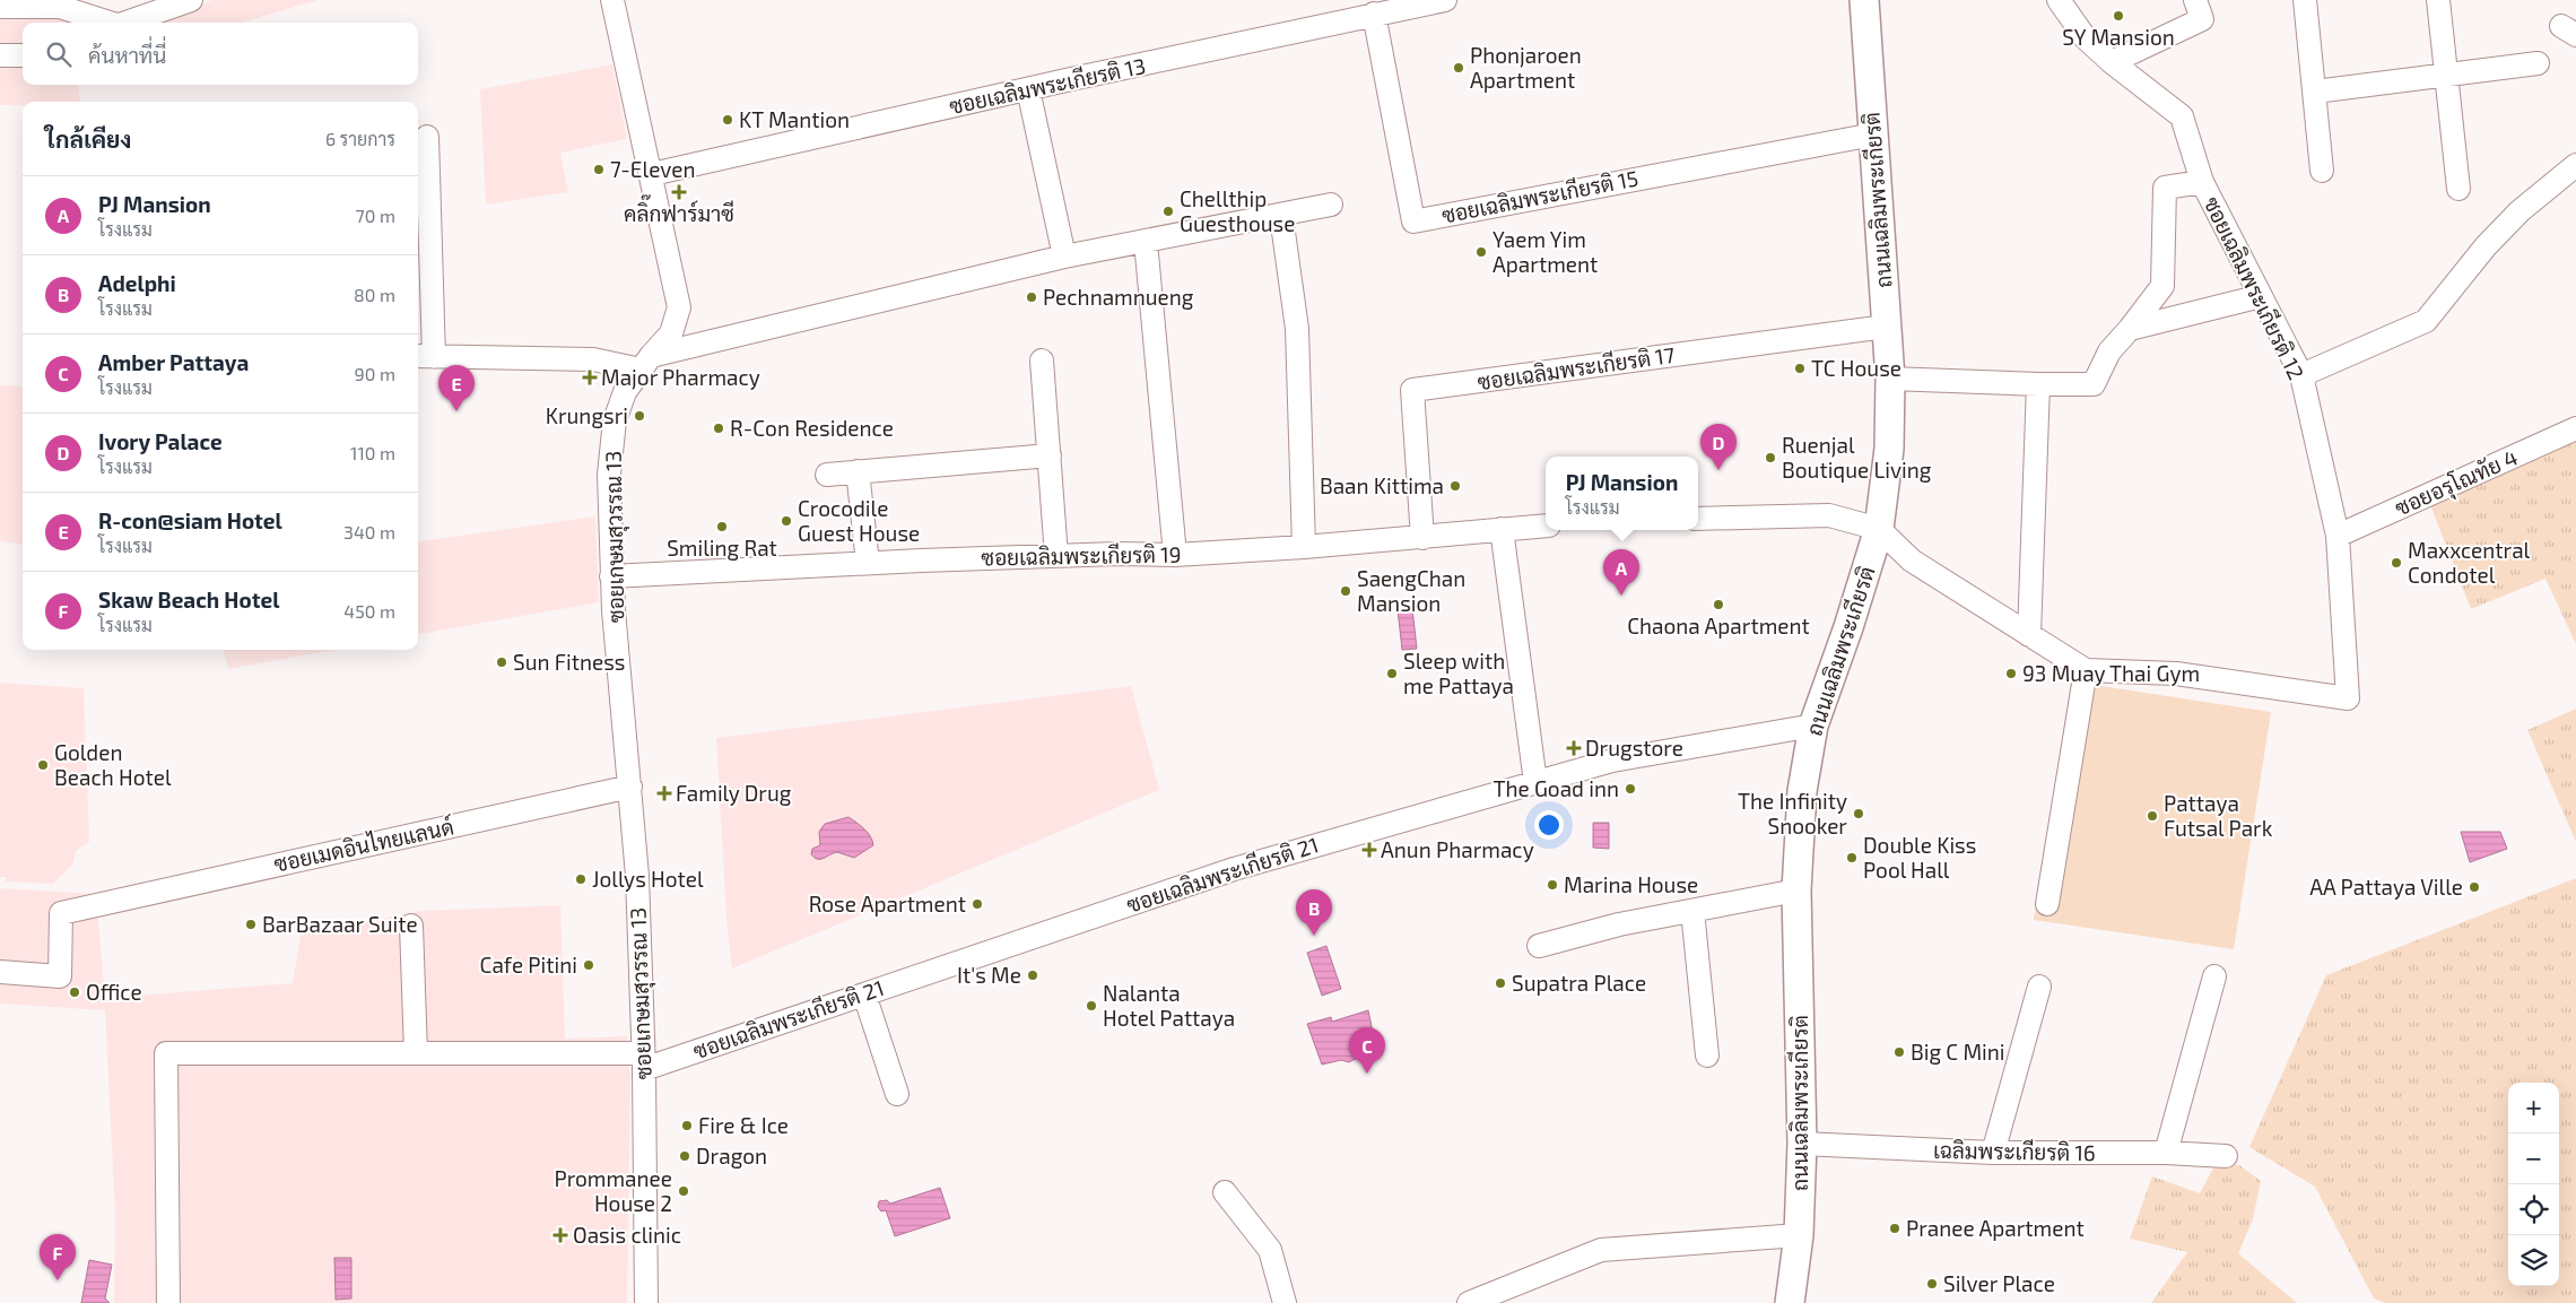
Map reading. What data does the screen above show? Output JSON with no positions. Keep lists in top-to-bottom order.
{
  "streets": {
    "main road": ["ถนนเฉลิมพระเกียรติ"],
    "street": [
      "ซอยเฉลิมพระเกียรติ 13",
      "ซอยเฉลิมพระเกียรติ 15",
      "ซอยเฉลิมพระเกียรติ 12",
      "ซอยเฉลิมพระเกียรติ 17",
      "ซอยอรุโณทัย 4",
      "ซอยเกษมสุวรรณ 13",
      "ซอยเฉลิมพระเกียรติ 19",
      "ซอยเมดอินไทยแลนด์",
      "ซอยเฉลิมพระเกียรติ 21",
      "เฉลิมพระเกียรติ 16"
    ]
  },
  "crossings": [
    ["ซอยเฉลิมพระเกียรติ 13", "ซอยเฉลิมพระเกียรติ 15"],
    ["ซอยเฉลิมพระเกียรติ 13", "ซอยเกษมสุวรรณ 13"],
    ["ซอยเฉลิมพระเกียรติ 15", "ถนนเฉลิมพระเกียรติ"],
    ["ถนนเฉลิมพระเกียรติ", "ซอยเฉลิมพระเกียรติ 17"],
    ["ถนนเฉลิมพระเกียรติ", "ซอยเฉลิมพระเกียรติ 21"],
    ["ถนนเฉลิมพระเกียรติ", "เฉลิมพระเกียรติ 16"],
    ["ซอยเฉลิมพระเกียรติ 12", "ซอยอรุโณทัย 4"],
    ["ซอยเฉลิมพระเกียรติ 17", "ซอยเฉลิมพระเกียรติ 19"],
    ["ซอยเกษมสุวรรณ 13", "ซอยเฉลิมพระเกียรติ 19"],
    ["ซอยเกษมสุวรรณ 13", "ซอยเมดอินไทยแลนด์"],
    ["ซอยเกษมสุวรรณ 13", "ซอยเฉลิมพระเกียรติ 21"]
  ],
  "places": {
    "other": [
      "SY Mansion",
      "Phonjaroen Apartment",
      "KT Mantion",
      "7-Eleven",
      "Chellthip Guesthouse",
      "Yaem Yim Apartment",
      "Pechnamnueng",
      "TC House",
      "Krungsri",
      "R-Con Residence",
      "Ruenjal Boutique Living",
      "Baan Kittima",
      "Crocodile Guest House",
      "Smiling Rat",
      "Maxxcentral Condotel",
      "SaengChan Mansion",
      "Chaona Apartment",
      "Sun Fitness",
      "Sleep with me Pattaya",
      "93 Muay Thai Gym",
      "Golden Beach Hotel",
      "The Goad inn",
      "The Infinity Snooker",
      "Pattaya Futsal Park",
      "Double Kiss Pool Hall",
      "Jollys Hotel",
      "Marina House",
      "AA Pattaya Ville",
      "Rose Apartment",
      "BarBazaar Suite",
      "Cafe Pitini",
      "It's Me",
      "Supatra Place",
      "Office",
      "Nalanta Hotel Pattaya",
      "Big C Mini",
      "Fire & Ice",
      "Dragon",
      "Prommanee House 2",
      "Pranee Apartment",
      "Silver Place"
    ],
    "health": [
      "คลิ๊กฟาร์มาซี",
      "Major Pharmacy",
      "Drugstore",
      "Family Drug",
      "Anun Pharmacy",
      "Oasis clinic"
    ]
  },
  "page": {
    "search": "ค้นหาที่นี่",
    "heading": ["ใกล้เคียง", "6 รายการ"],
    "list": [
      {
        "mark": "A",
        "name": "PJ Mansion",
        "note": "โรงแรม",
        "value": "70 m"
      },
      {
        "mark": "B",
        "name": "Adelphi",
        "note": "โรงแรม",
        "value": "80 m"
      },
      {
        "mark": "C",
        "name": "Amber Pattaya",
        "note": "โรงแรม",
        "value": "90 m"
      },
      {
        "mark": "D",
        "name": "Ivory Palace",
        "note": "โรงแรม",
        "value": "110 m"
      },
      {
        "mark": "E",
        "name": "R-con@siam Hotel",
        "note": "โรงแรม",
        "value": "340 m"
      },
      {
        "mark": "F",
        "name": "Skaw Beach Hotel",
        "note": "โรงแรม",
        "value": "450 m"
      }
    ],
    "pins": [
      "E",
      "D",
      "A",
      "B",
      "C",
      "F"
    ],
    "popup": ["PJ Mansion", "โรงแรม"],
    "map_buttons": ["+", "−"]
  }
}
